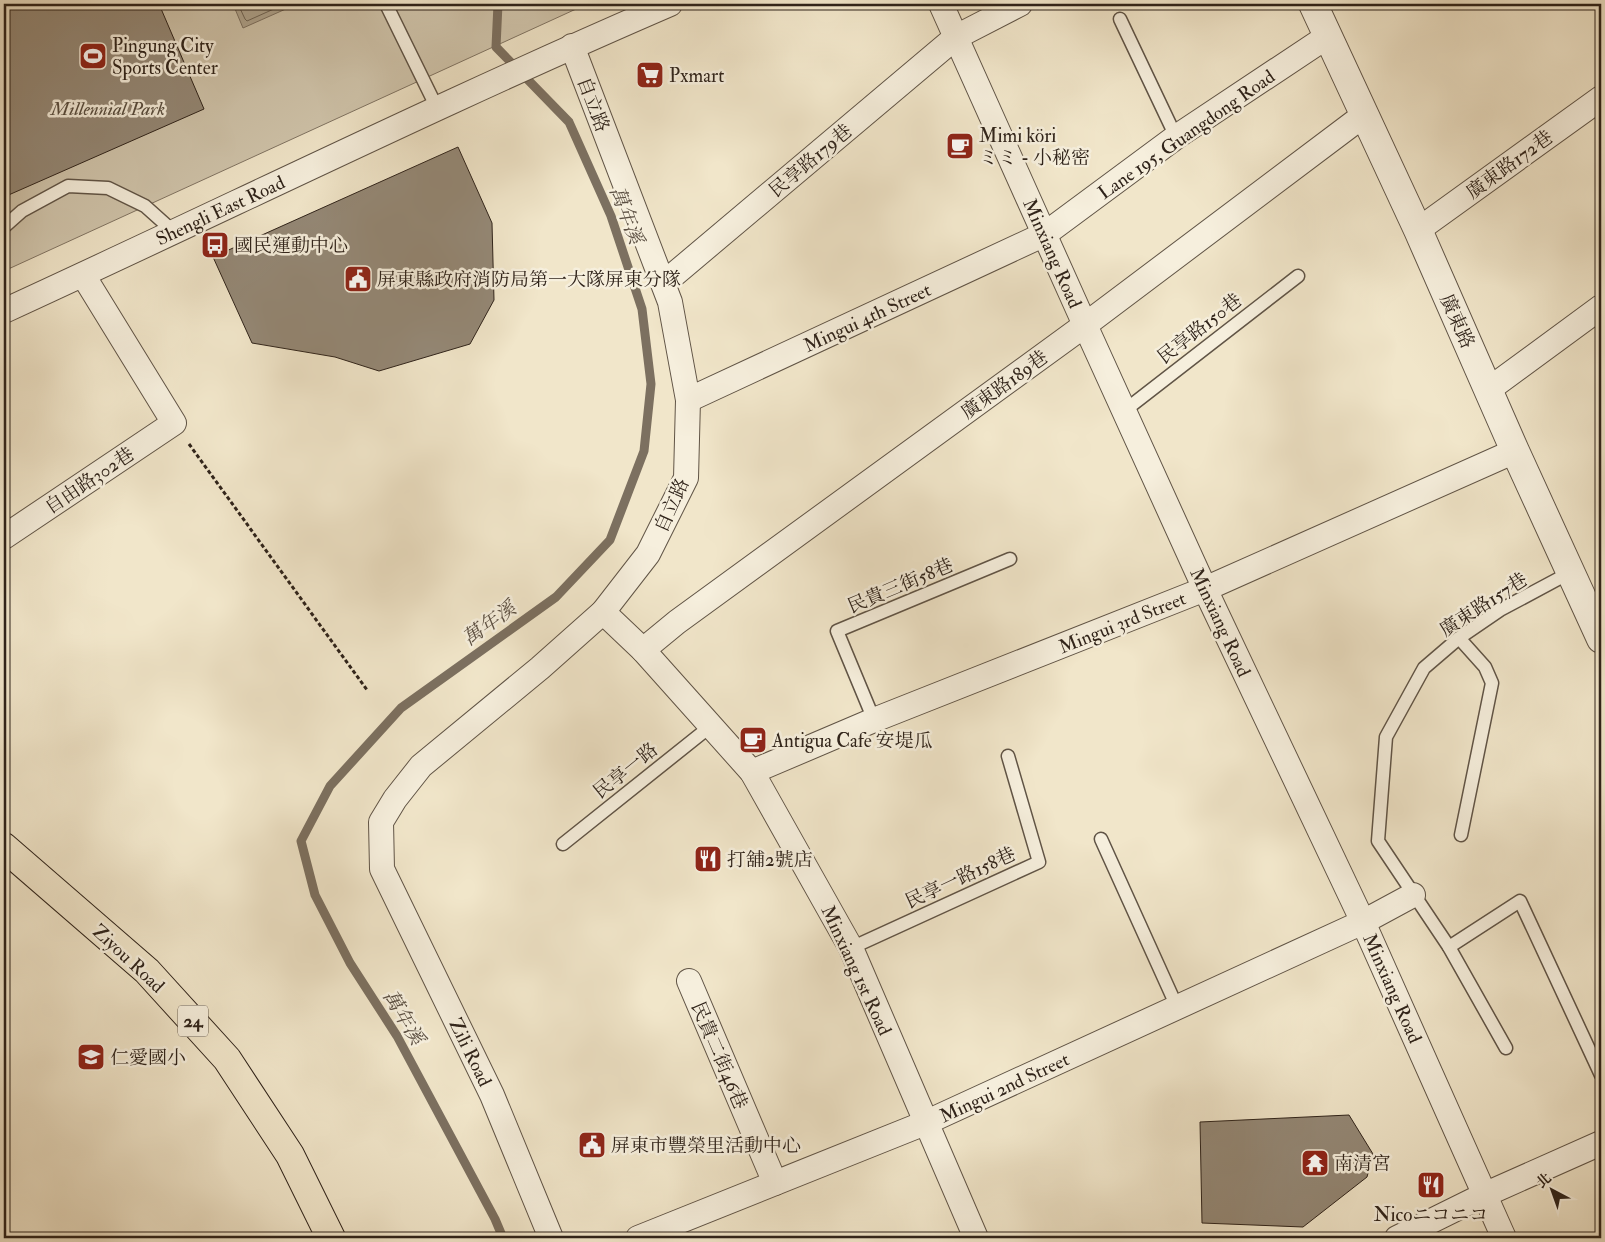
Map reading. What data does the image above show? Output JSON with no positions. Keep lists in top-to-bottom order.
{
  "streets": {
    "main road": ["Ziyou Road", "24"],
    "street": [
      "自立路",
      "Lane 195, Guangdong Road",
      "民享路179巷",
      "廣東路172巷",
      "Shengli East Road",
      "Minxiang Road",
      "Mingui 4th Street",
      "廣東路",
      "廣東路189巷",
      "自由路302巷",
      "Mingui 3rd Street",
      "Minxiang 1st Road",
      "Zili Road",
      "民貴二街46巷",
      "Mingui 2nd Street"
    ],
    "lane": [
      "民享路150巷",
      "民貴三街58巷",
      "廣東路157巷",
      "民享一路",
      "民享一路158巷"
    ]
  },
  "crossings": [
    ["自立路", "民享路179巷"],
    ["自立路", "Shengli East Road"],
    ["自立路", "Mingui 4th Street"],
    ["自立路", "Minxiang 1st Road"],
    ["自立路", "Zili Road"],
    ["Lane 195, Guangdong Road", "Minxiang Road"],
    ["Lane 195, Guangdong Road", "Mingui 4th Street"],
    ["Lane 195, Guangdong Road", "廣東路"],
    ["民享路179巷", "Minxiang Road"],
    ["廣東路172巷", "廣東路"],
    ["Minxiang Road", "Mingui 4th Street"],
    ["Minxiang Road", "民享路150巷"],
    ["Minxiang Road", "廣東路189巷"],
    ["Minxiang Road", "Mingui 3rd Street"],
    ["Minxiang Road", "Mingui 2nd Street"],
    ["廣東路", "廣東路189巷"],
    ["廣東路", "廣東路157巷"],
    ["廣東路", "Mingui 3rd Street"],
    ["廣東路189巷", "Minxiang 1st Road"],
    ["民貴三街58巷", "Mingui 3rd Street"],
    ["廣東路157巷", "Mingui 2nd Street"],
    ["Mingui 3rd Street", "Minxiang 1st Road"],
    ["民享一路", "Minxiang 1st Road"],
    ["民享一路158巷", "Minxiang 1st Road"],
    ["Minxiang 1st Road", "Mingui 2nd Street"],
    ["民貴二街46巷", "Mingui 2nd Street"]
  ],
  "water": ["萬年溪"],
  "parks": ["Millennial Park"],
  "places": {
    "sports": ["Pingung City Sports Center"],
    "supermarket": ["Pxmart"],
    "cafe": ["Mimi köri ミミ - 小秘密", "Antigua Cafe 安堤瓜"],
    "bus stop": ["國民運動中心"],
    "public building": ["屏東縣政府消防局第一大隊屏東分隊", "屏東市豐榮里活動中心"],
    "restaurant": ["打舖2號店", "Nicoニコニコ"],
    "school or university": ["仁愛國小"],
    "temple": ["南清宮"]
  },
  "north": "top left"
}
